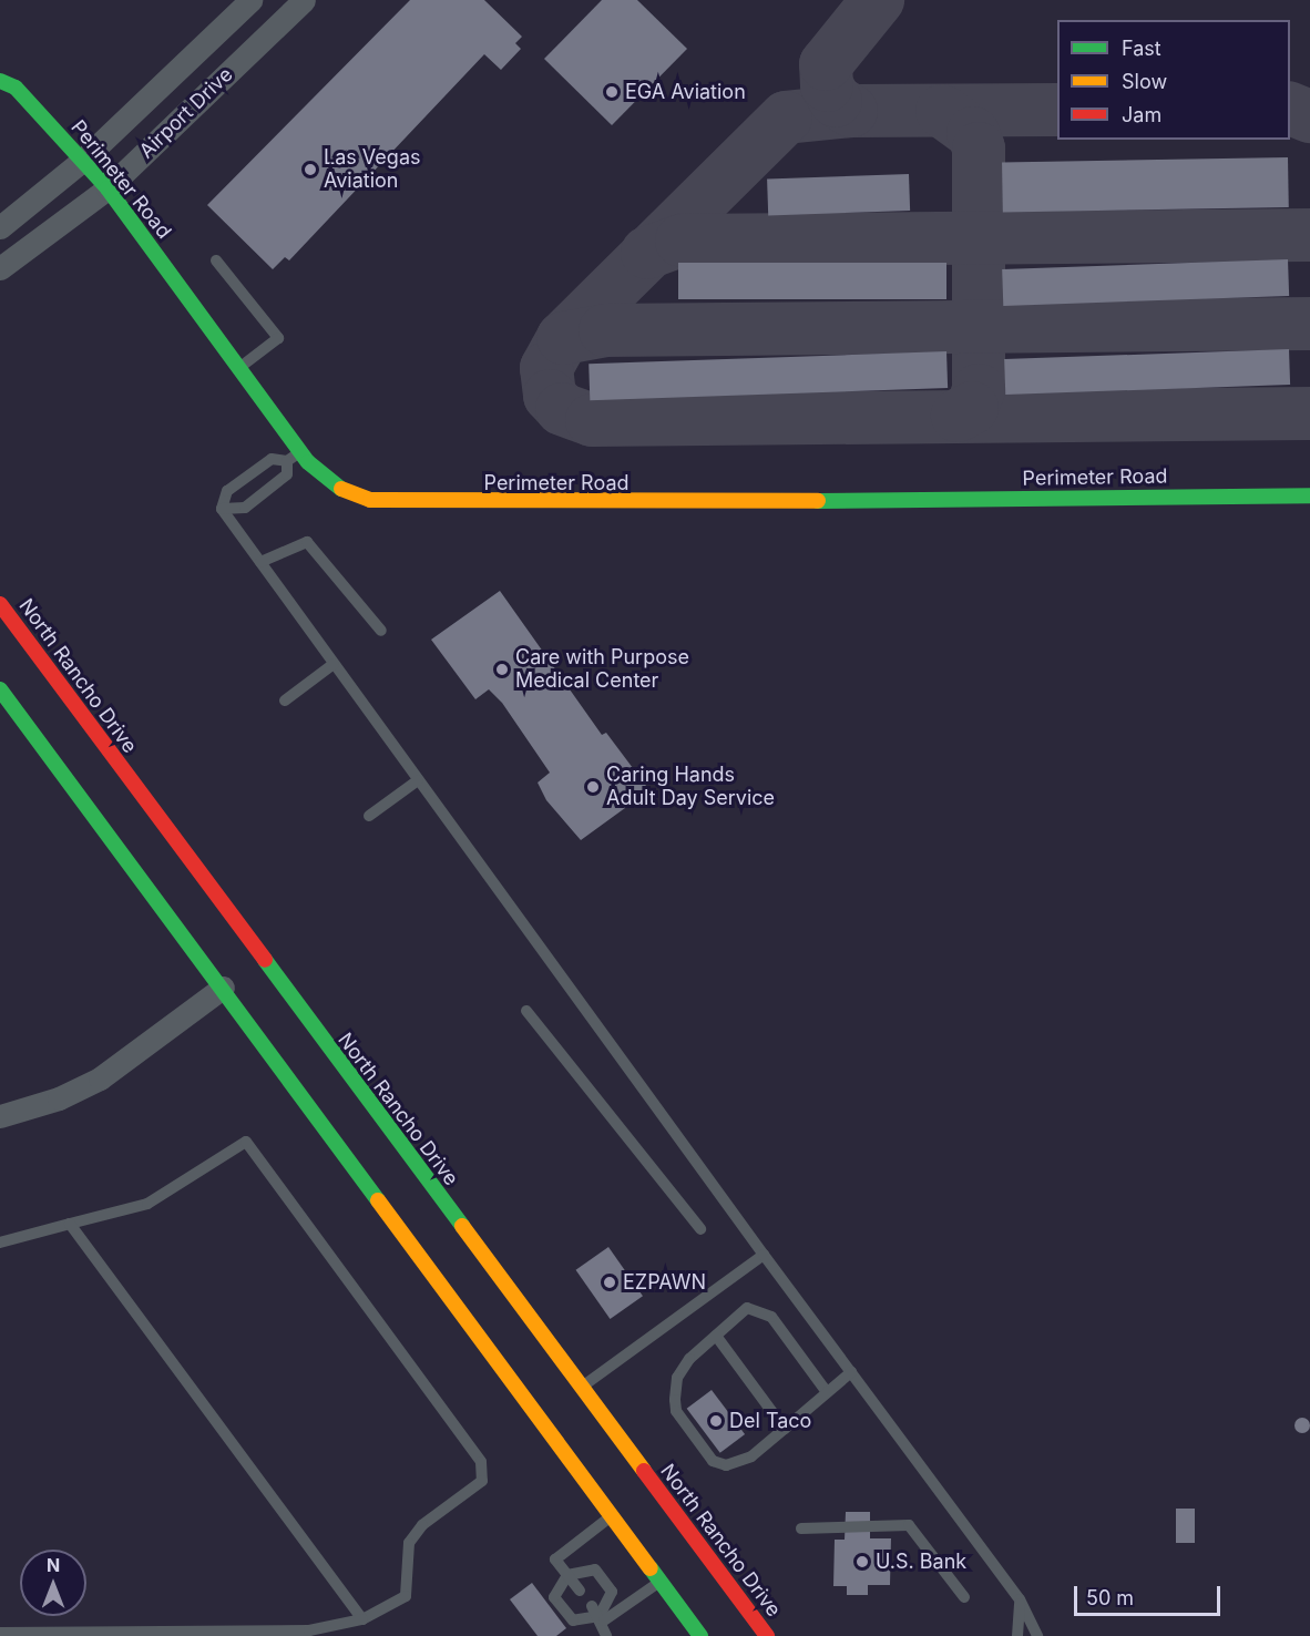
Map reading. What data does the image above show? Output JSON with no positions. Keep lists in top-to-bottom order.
{
  "streets": {
    "main road": ["Perimeter Road", "North Rancho Drive"],
    "street": ["Airport Drive"]
  },
  "crossings": [
    ["Airport Drive", "Perimeter Road"]
  ],
  "places": [
    "EGA Aviation",
    "Las Vegas Aviation",
    "Care with Purpose Medical Center",
    "Caring Hands Adult Day Service",
    "EZPAWN",
    "Del Taco",
    "U.S. Bank"
  ],
  "legend": ["Fast", "Slow", "Jam"],
  "scale_bar": "50 m",
  "north": "top"
}
